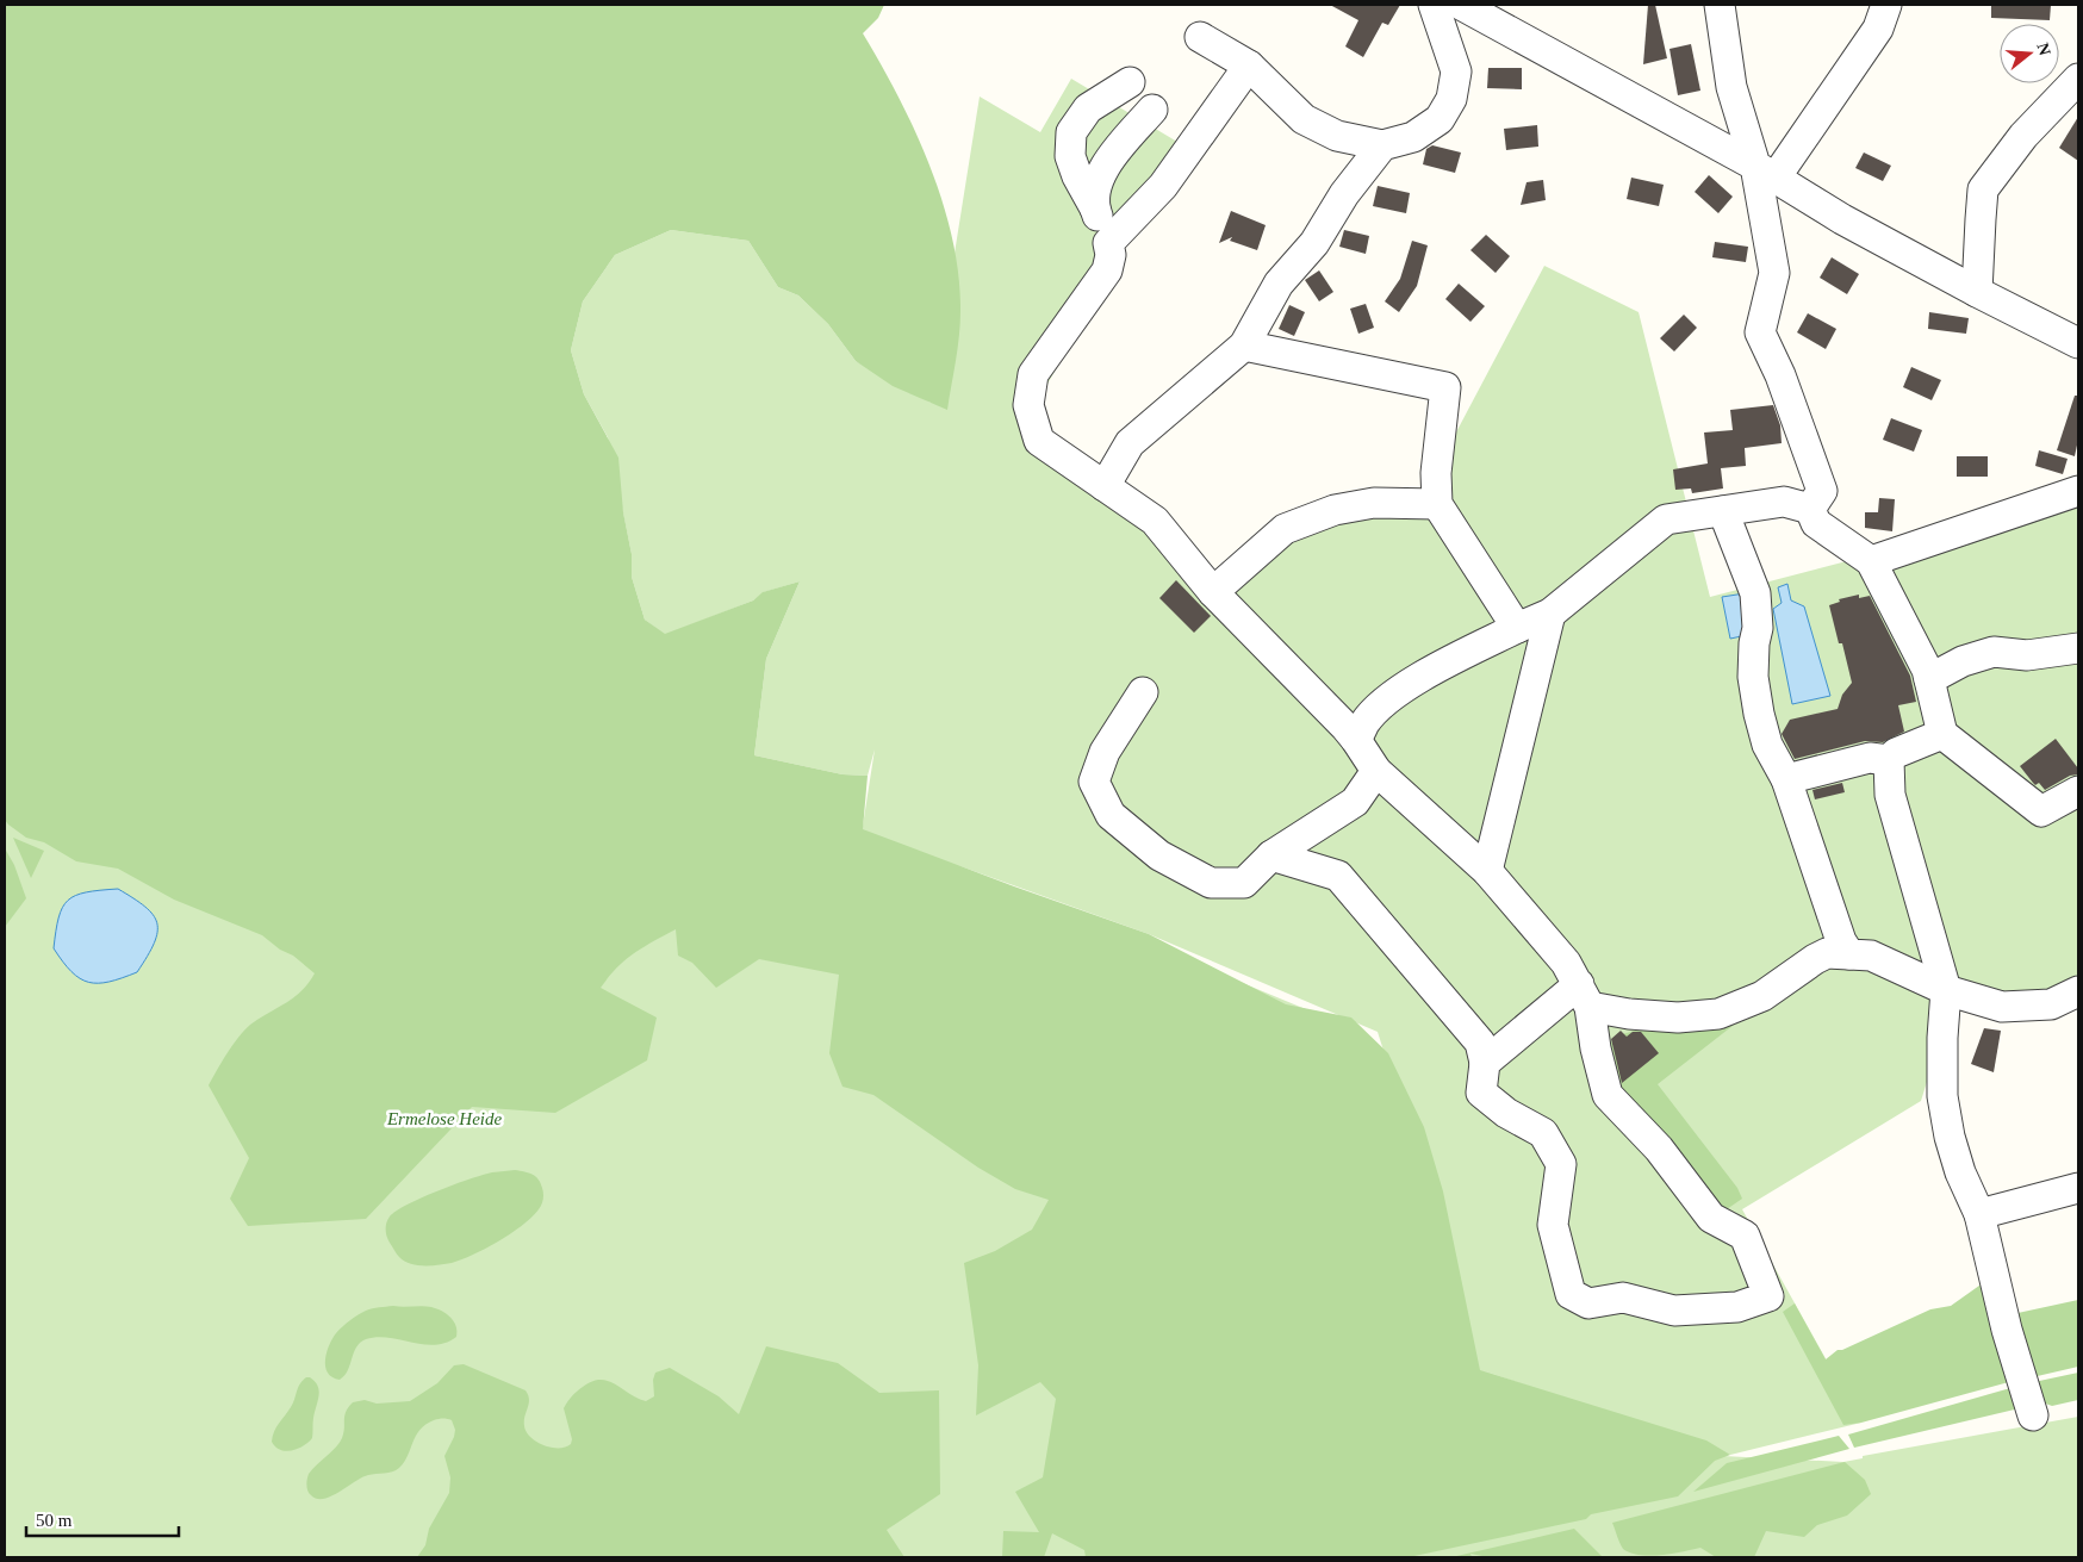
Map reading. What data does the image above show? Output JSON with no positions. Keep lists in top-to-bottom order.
{
  "parks": ["Ermelose Heide"],
  "scale_bar": "50 m",
  "north": "right"
}
